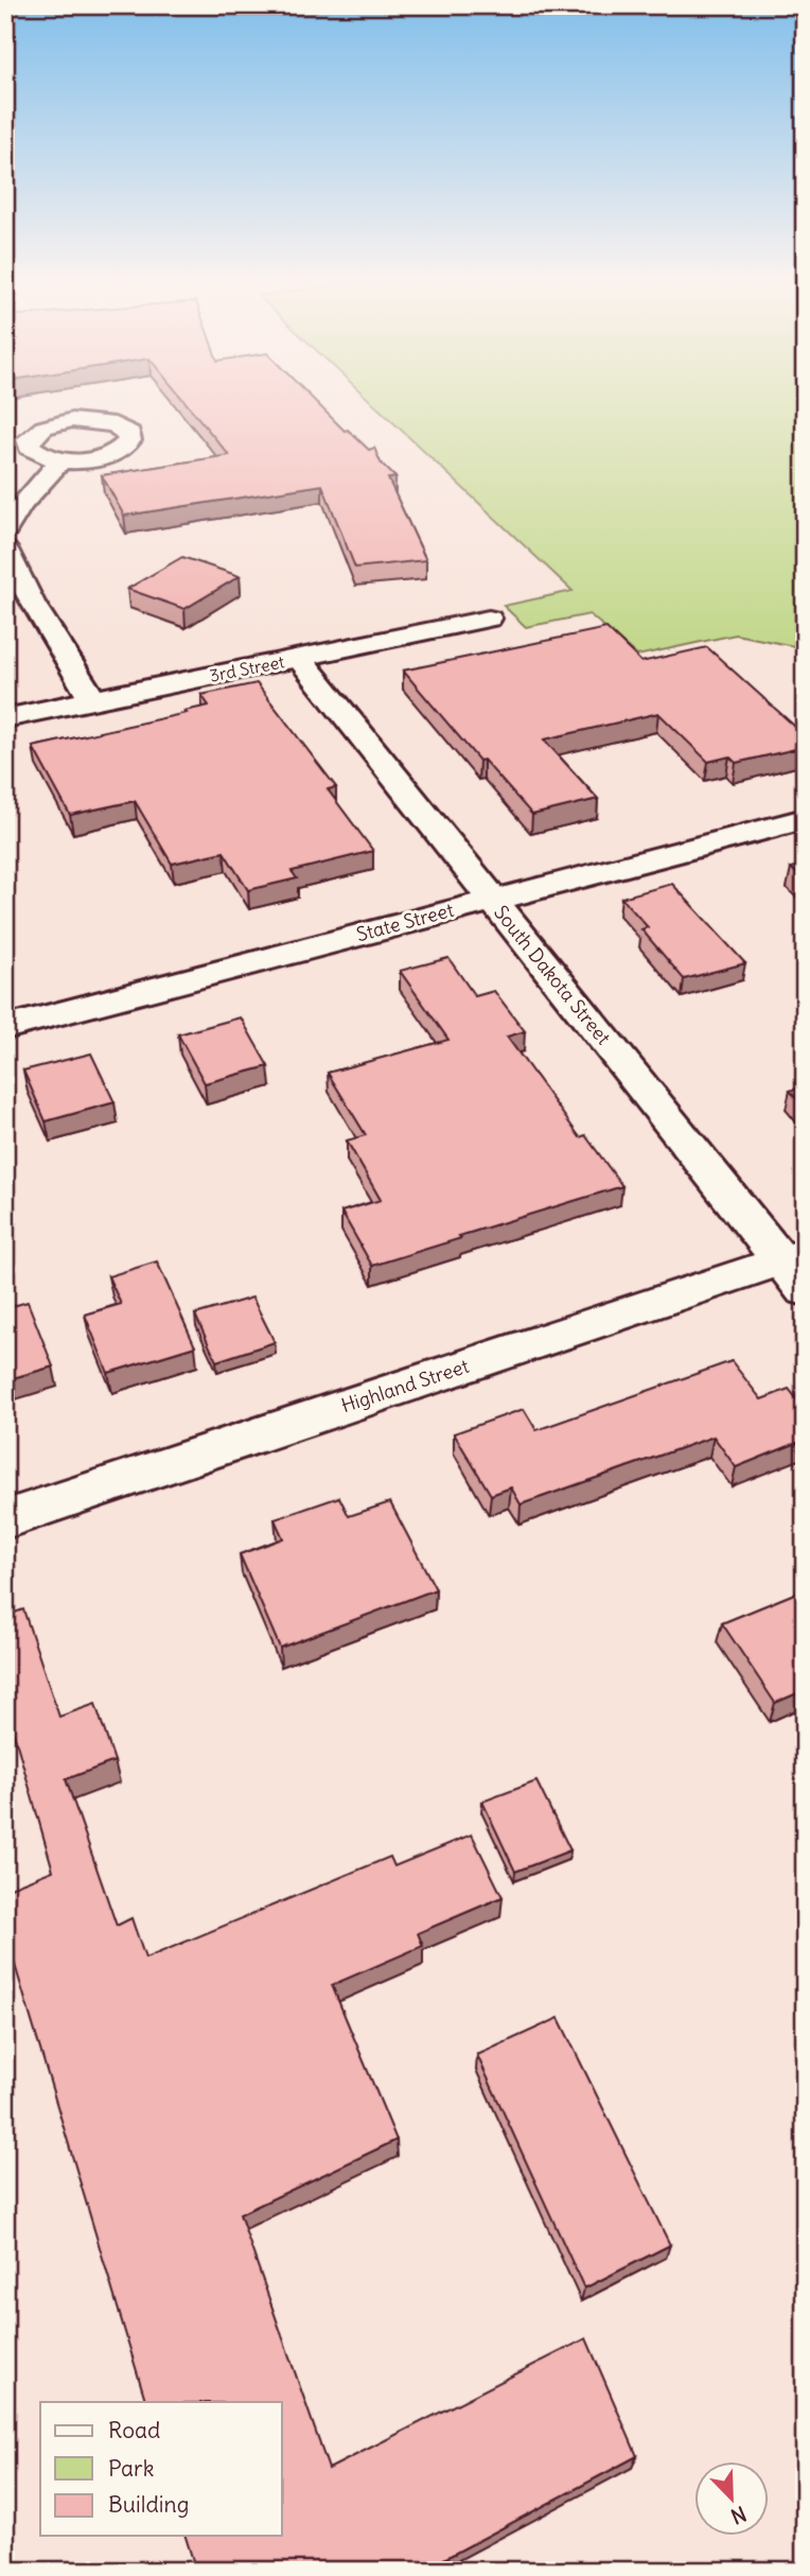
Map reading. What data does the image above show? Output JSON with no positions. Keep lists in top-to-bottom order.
{
  "streets": {
    "street": [
      "3rd Street",
      "State Street",
      "South Dakota Street",
      "Highland Street"
    ]
  },
  "crossings": [
    ["3rd Street", "South Dakota Street"],
    ["State Street", "South Dakota Street"],
    ["South Dakota Street", "Highland Street"]
  ],
  "legend": ["Road", "Park", "Building"],
  "north": "bottom right"
}
